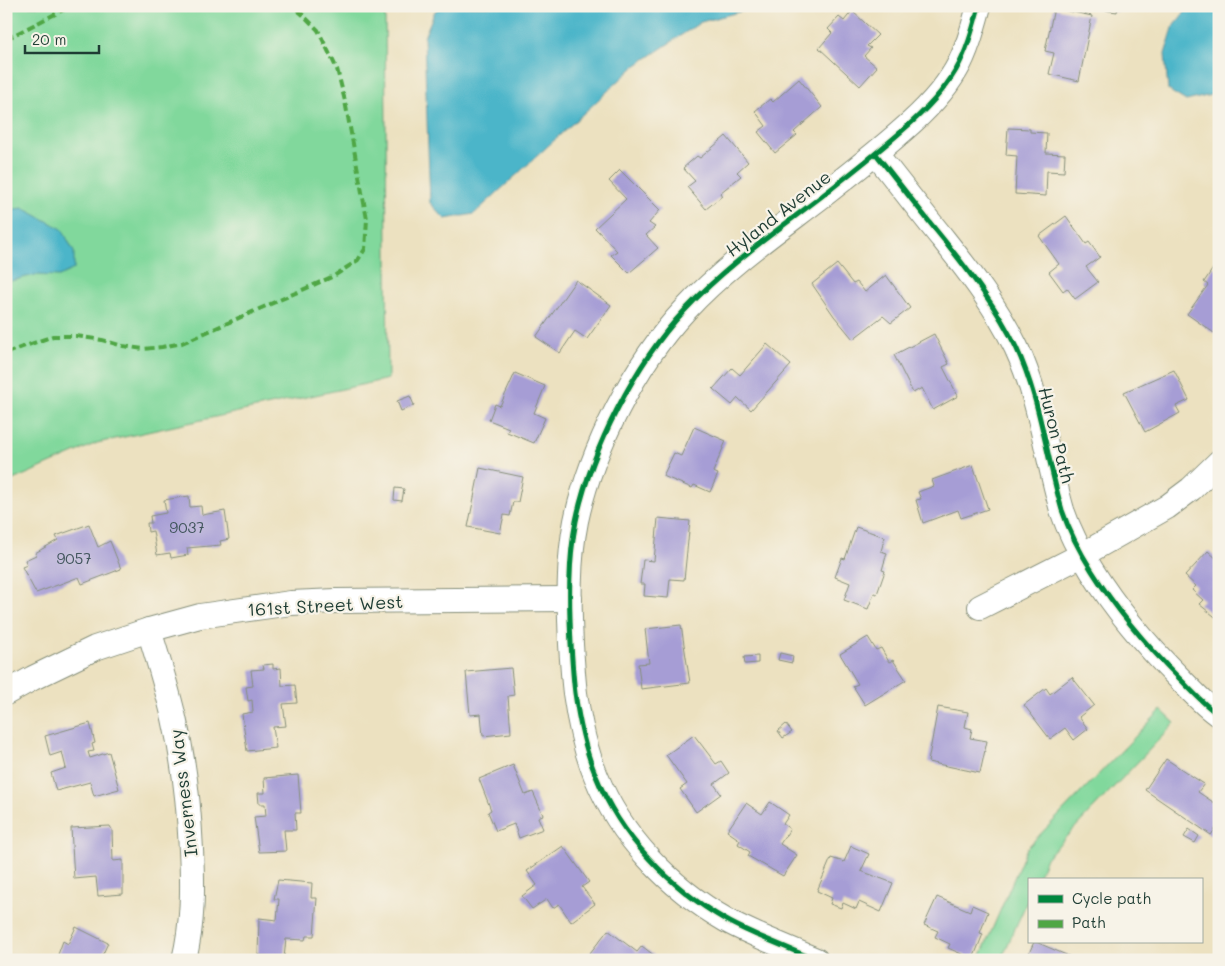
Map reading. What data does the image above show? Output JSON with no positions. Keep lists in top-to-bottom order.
{
  "streets": {
    "street": [
      "Hyland Avenue",
      "Huron Path",
      "161st Street West",
      "Inverness Way"
    ]
  },
  "crossings": [
    ["Hyland Avenue", "Huron Path"],
    ["Hyland Avenue", "161st Street West"],
    ["161st Street West", "Inverness Way"]
  ],
  "house_numbers": ["9037", "9057"],
  "legend": ["Cycle path", "Path"],
  "scale_bar": "20 m"
}
